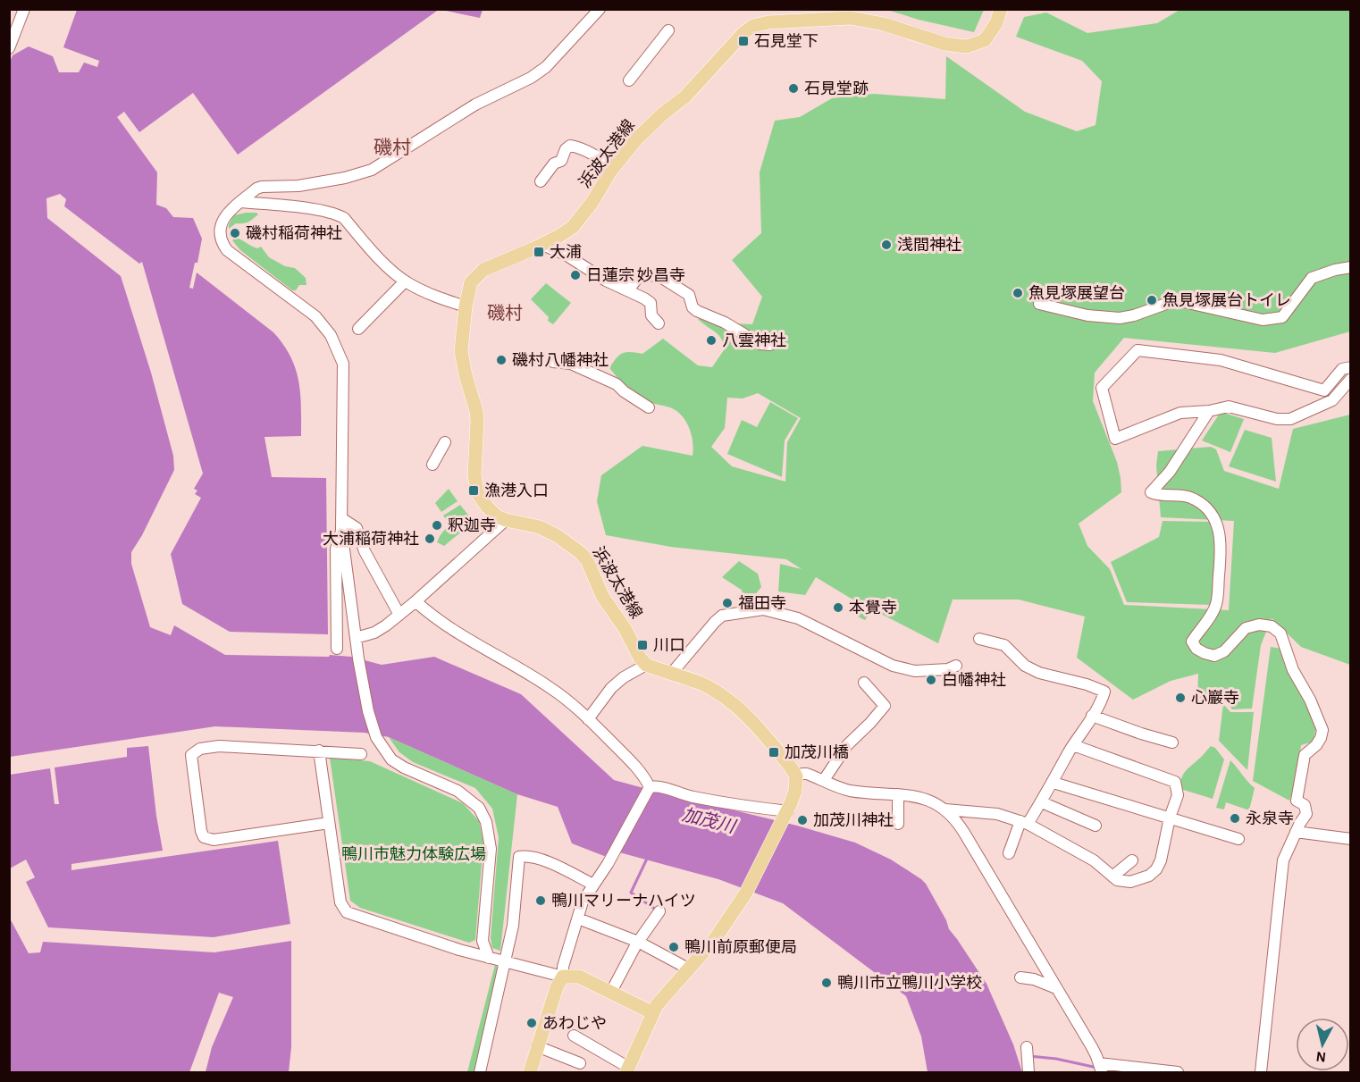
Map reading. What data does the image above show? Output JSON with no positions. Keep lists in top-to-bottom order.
{
  "streets": {
    "main road": ["浜波太港線"]
  },
  "districts": ["磯村", "磯村"],
  "water": ["加茂川"],
  "parks": ["鴨川市魅力体験広場"],
  "places": {
    "transit": [
      "石見堂下",
      "大浦",
      "漁港入口",
      "川口",
      "加茂川橋"
    ],
    "other": [
      "石見堂跡",
      "磯村稲荷神社",
      "浅間神社",
      "日蓮宗 妙昌寺",
      "魚見塚展望台",
      "魚見塚展台トイレ",
      "八雲神社",
      "磯村八幡神社",
      "釈迦寺",
      "大浦稲荷神社",
      "福田寺",
      "本覺寺",
      "白幡神社",
      "心巖寺",
      "永泉寺",
      "加茂川神社",
      "鴨川マリーナハイツ",
      "鴨川前原郵便局",
      "鴨川市立鴨川小学校",
      "あわじや"
    ]
  },
  "north": "bottom"
}
